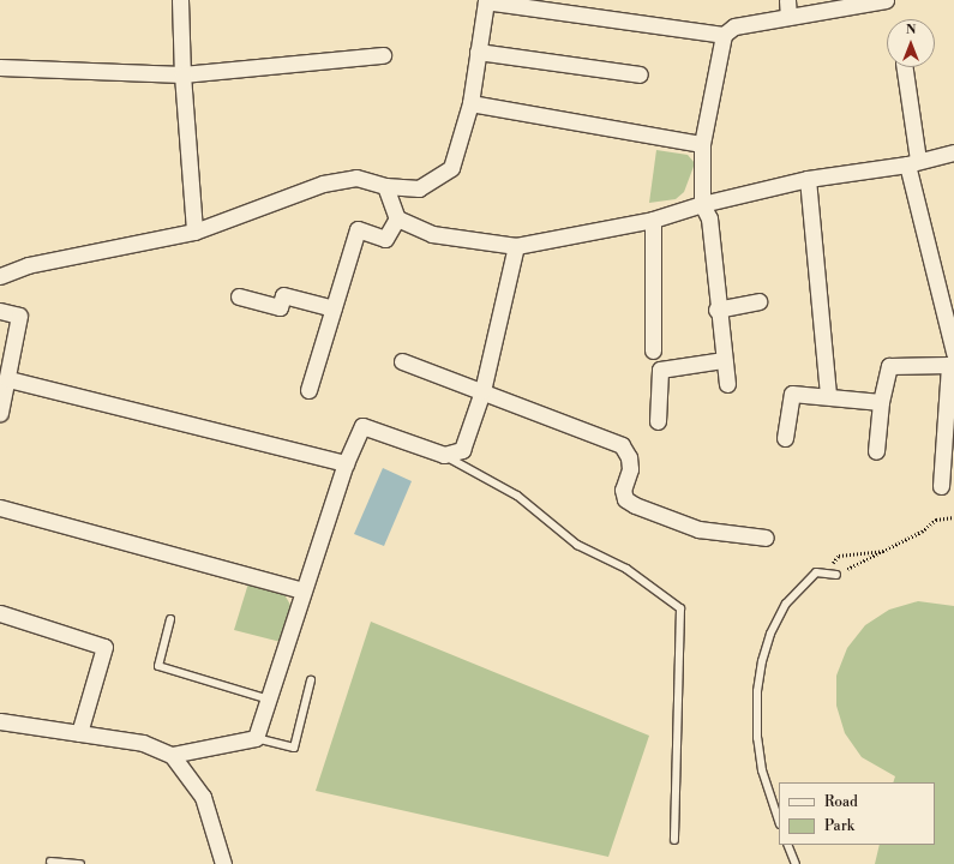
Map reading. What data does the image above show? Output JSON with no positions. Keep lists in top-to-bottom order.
{
  "legend": ["Road", "Park"],
  "north": "top"
}
